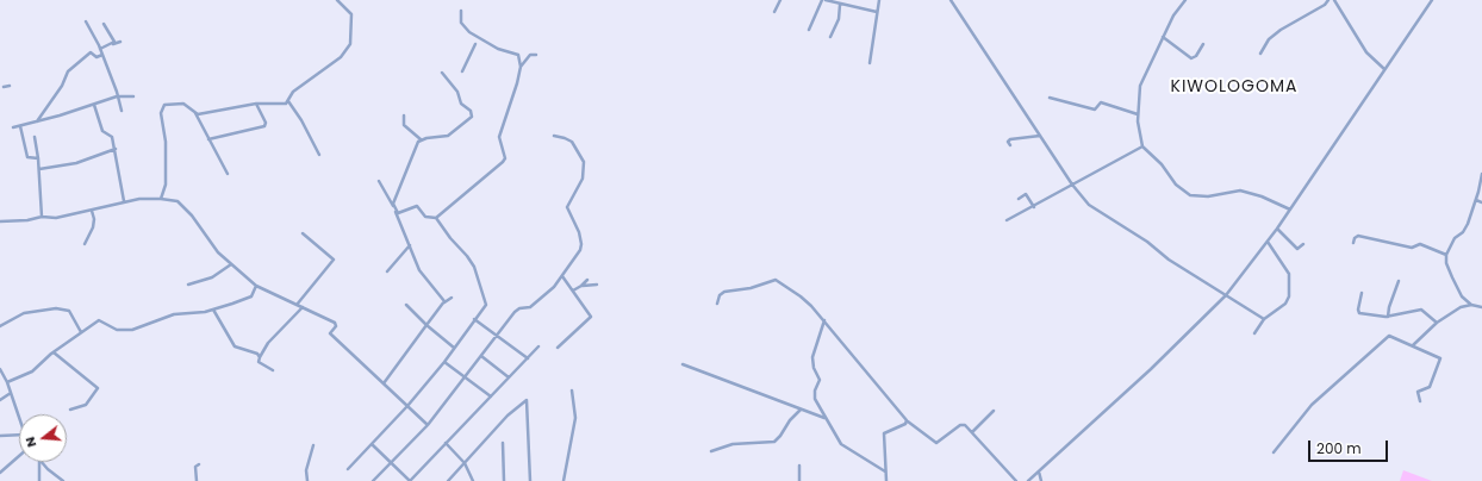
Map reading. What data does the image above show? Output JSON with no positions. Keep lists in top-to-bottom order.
{
  "districts": ["KIWOLOGOMA"],
  "scale_bar": "200 m",
  "north": "left"
}
